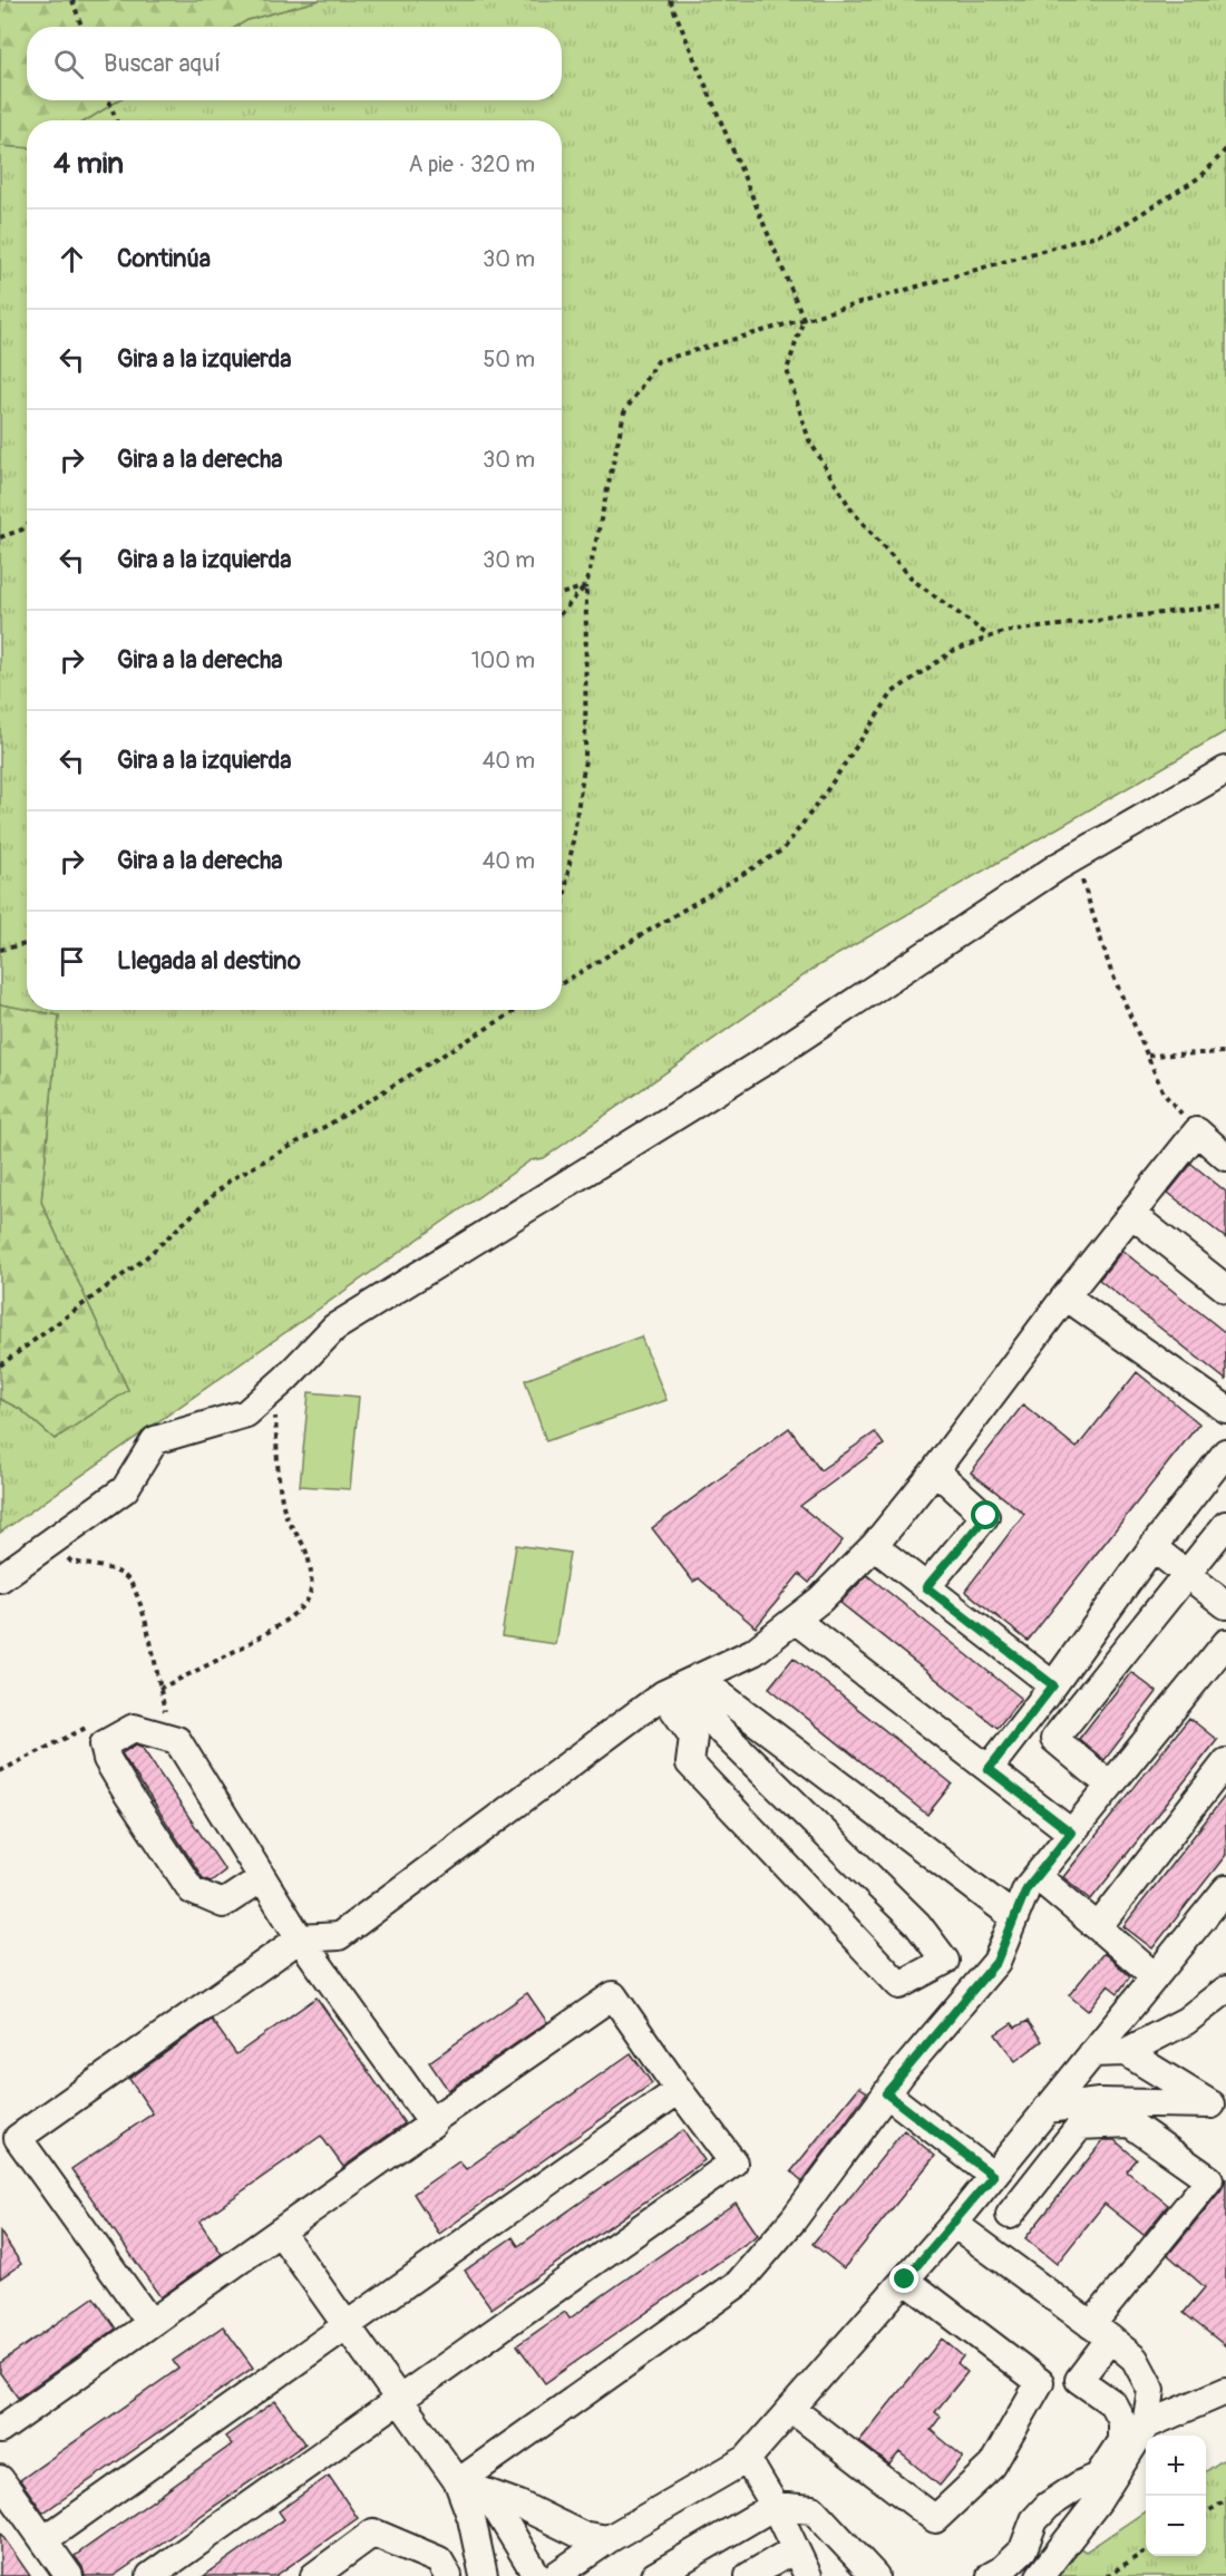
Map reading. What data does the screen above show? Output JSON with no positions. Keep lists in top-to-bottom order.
{
  "page": {
    "search": "Buscar aquí",
    "heading": ["4 min", "A pie · 320 m"],
    "list": [
      ["Continúa", "30 m"],
      ["Gira a la izquierda", "50 m"],
      ["Gira a la derecha", "30 m"],
      ["Gira a la izquierda", "30 m"],
      ["Gira a la derecha", "100 m"],
      ["Gira a la izquierda", "40 m"],
      ["Gira a la derecha", "40 m"],
      "Llegada al destino"
    ],
    "map_buttons": ["+", "−"]
  }
}
